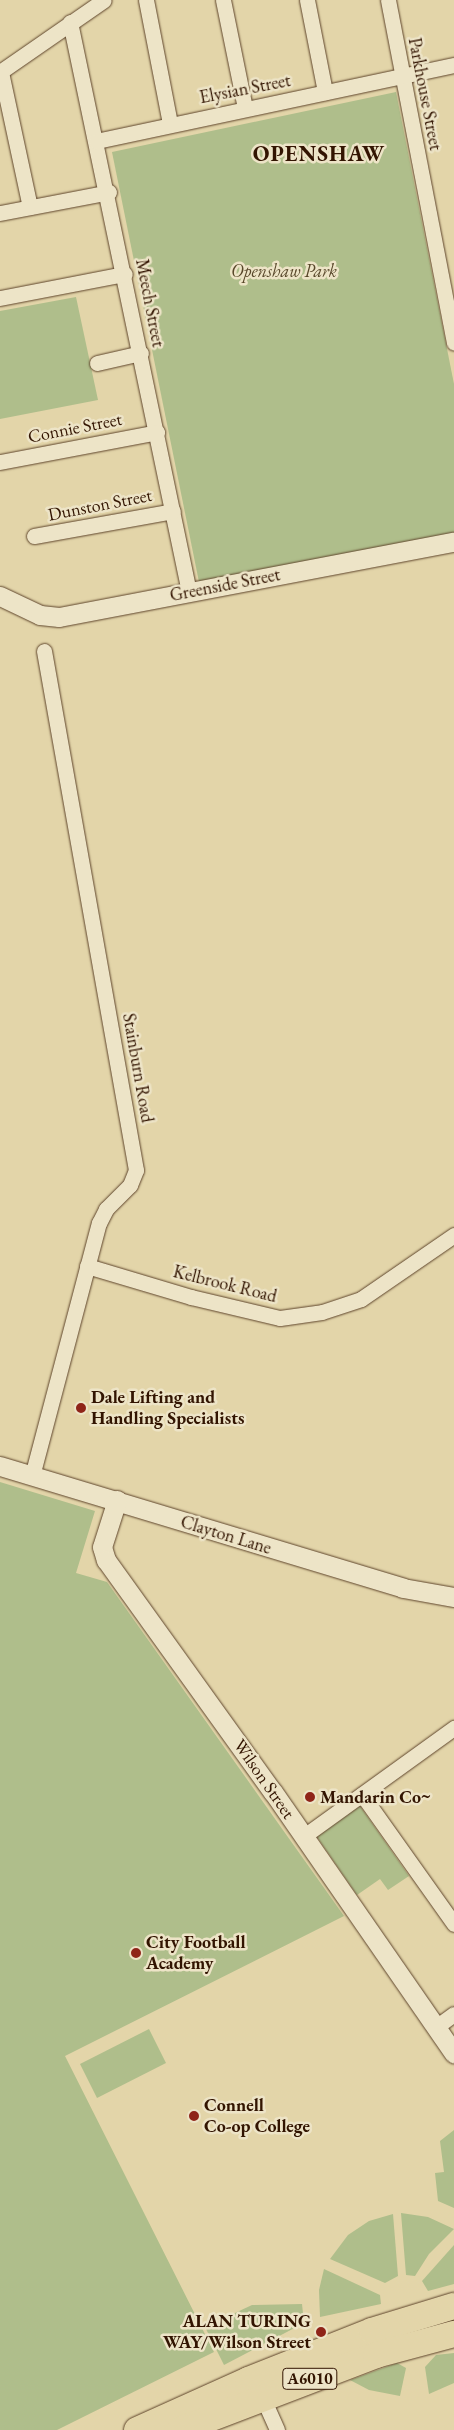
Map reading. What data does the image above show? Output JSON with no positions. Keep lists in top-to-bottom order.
{
  "streets": {
    "highway": ["A6010"],
    "street": [
      "Elysian Street",
      "Parkhouse Street",
      "Meech Street",
      "Connie Street",
      "Dunston Street",
      "Greenside Street",
      "Stainburn Road",
      "Kelbrook Road",
      "Clayton Lane",
      "Wilson Street"
    ]
  },
  "crossings": [
    ["Elysian Street", "Parkhouse Street"],
    ["Elysian Street", "Meech Street"],
    ["Meech Street", "Connie Street"],
    ["Meech Street", "Dunston Street"],
    ["Meech Street", "Greenside Street"],
    ["Stainburn Road", "Kelbrook Road"],
    ["Stainburn Road", "Clayton Lane"],
    ["Clayton Lane", "Wilson Street"]
  ],
  "districts": ["OPENSHAW"],
  "parks": ["Openshaw Park"],
  "places": [
    "Dale Lifting and Handling Specialists",
    "Mandarin Co~",
    "City Football Academy",
    "Connell Co-op College",
    "ALAN TURING WAY/Wilson Street"
  ]
}
